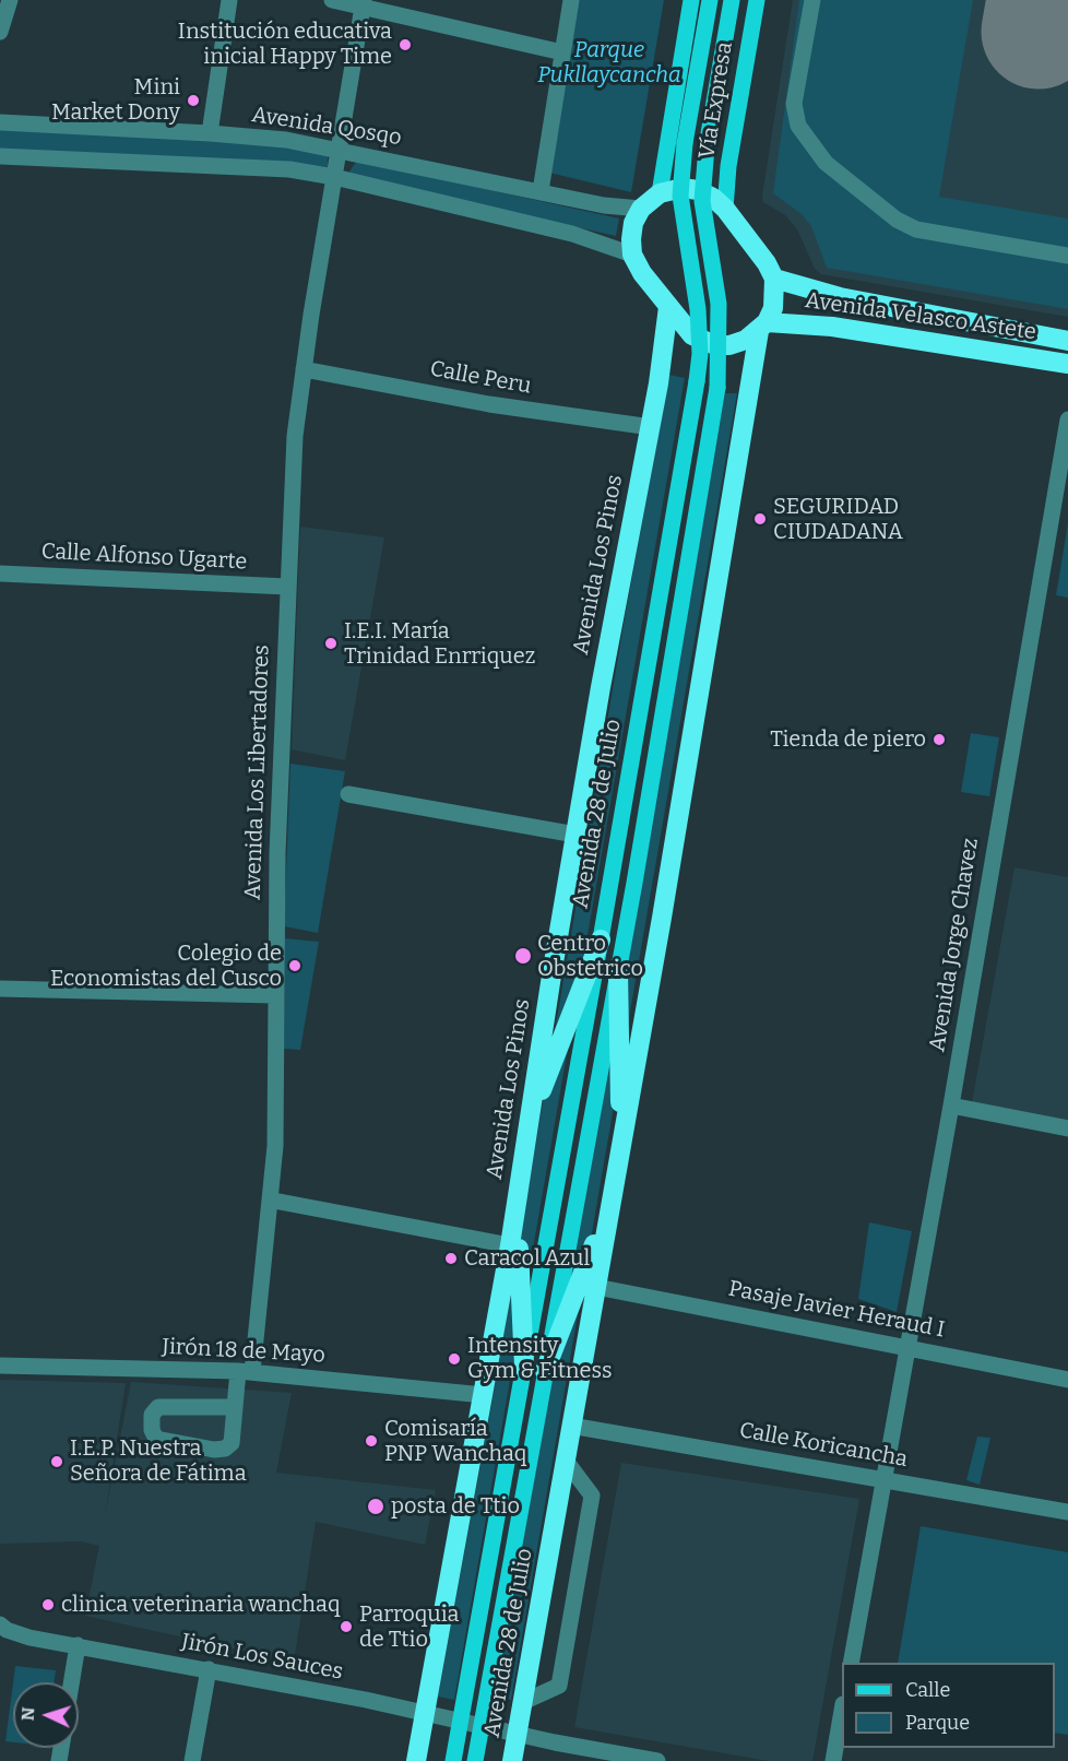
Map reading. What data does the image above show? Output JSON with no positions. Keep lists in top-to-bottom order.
{
  "streets": {
    "highway": ["Avenida Velasco Astete", "Avenida Los Pinos", "Avenida 28 de Julio"],
    "main road": ["Vía Expresa"],
    "street": [
      "Avenida Qosqo",
      "Calle Peru",
      "Calle Alfonso Ugarte",
      "Avenida Los Libertadores",
      "Avenida Jorge Chavez",
      "Pasaje Javier Heraud I",
      "Jirón 18 de Mayo",
      "Calle Koricancha",
      "Jirón Los Sauces"
    ]
  },
  "crossings": [
    ["Vía Expresa", "Avenida Qosqo"],
    ["Vía Expresa", "Avenida Velasco Astete"],
    ["Vía Expresa", "Avenida Los Pinos"],
    ["Vía Expresa", "Avenida 28 de Julio"],
    ["Avenida Qosqo", "Avenida Velasco Astete"],
    ["Avenida Qosqo", "Avenida Los Pinos"],
    ["Avenida Qosqo", "Avenida Los Libertadores"],
    ["Avenida Qosqo", "Avenida 28 de Julio"],
    ["Avenida Velasco Astete", "Avenida Los Pinos"],
    ["Avenida Velasco Astete", "Avenida 28 de Julio"],
    ["Calle Peru", "Avenida Los Pinos"],
    ["Calle Peru", "Avenida Los Libertadores"],
    ["Calle Alfonso Ugarte", "Avenida Los Libertadores"],
    ["Avenida Los Pinos", "Avenida 28 de Julio"],
    ["Avenida Los Pinos", "Jirón 18 de Mayo"],
    ["Avenida Los Pinos", "Jirón Los Sauces"],
    ["Avenida Los Libertadores", "Jirón 18 de Mayo"],
    ["Avenida 28 de Julio", "Pasaje Javier Heraud I"],
    ["Avenida 28 de Julio", "Calle Koricancha"],
    ["Avenida 28 de Julio", "Jirón Los Sauces"],
    ["Avenida Jorge Chavez", "Pasaje Javier Heraud I"],
    ["Avenida Jorge Chavez", "Calle Koricancha"]
  ],
  "parks": ["Parque Pukllaycancha"],
  "places": [
    "Institución educativa inicial Happy Time",
    "Mini Market Dony",
    "SEGURIDAD CIUDADANA",
    "I.E.I. María Trinidad Enrriquez",
    "Tienda de piero",
    "Centro Obstetrico",
    "Colegio de Economistas del Cusco",
    "Caracol Azul",
    "Intensity Gym & Fitness",
    "Comisaría PNP Wanchaq",
    "I.E.P. Nuestra Señora de Fátima",
    "posta de Ttio",
    "clinica veterinaria wanchaq",
    "Parroquia de Ttio"
  ],
  "legend": ["Calle", "Parque"],
  "north": "left"
}
